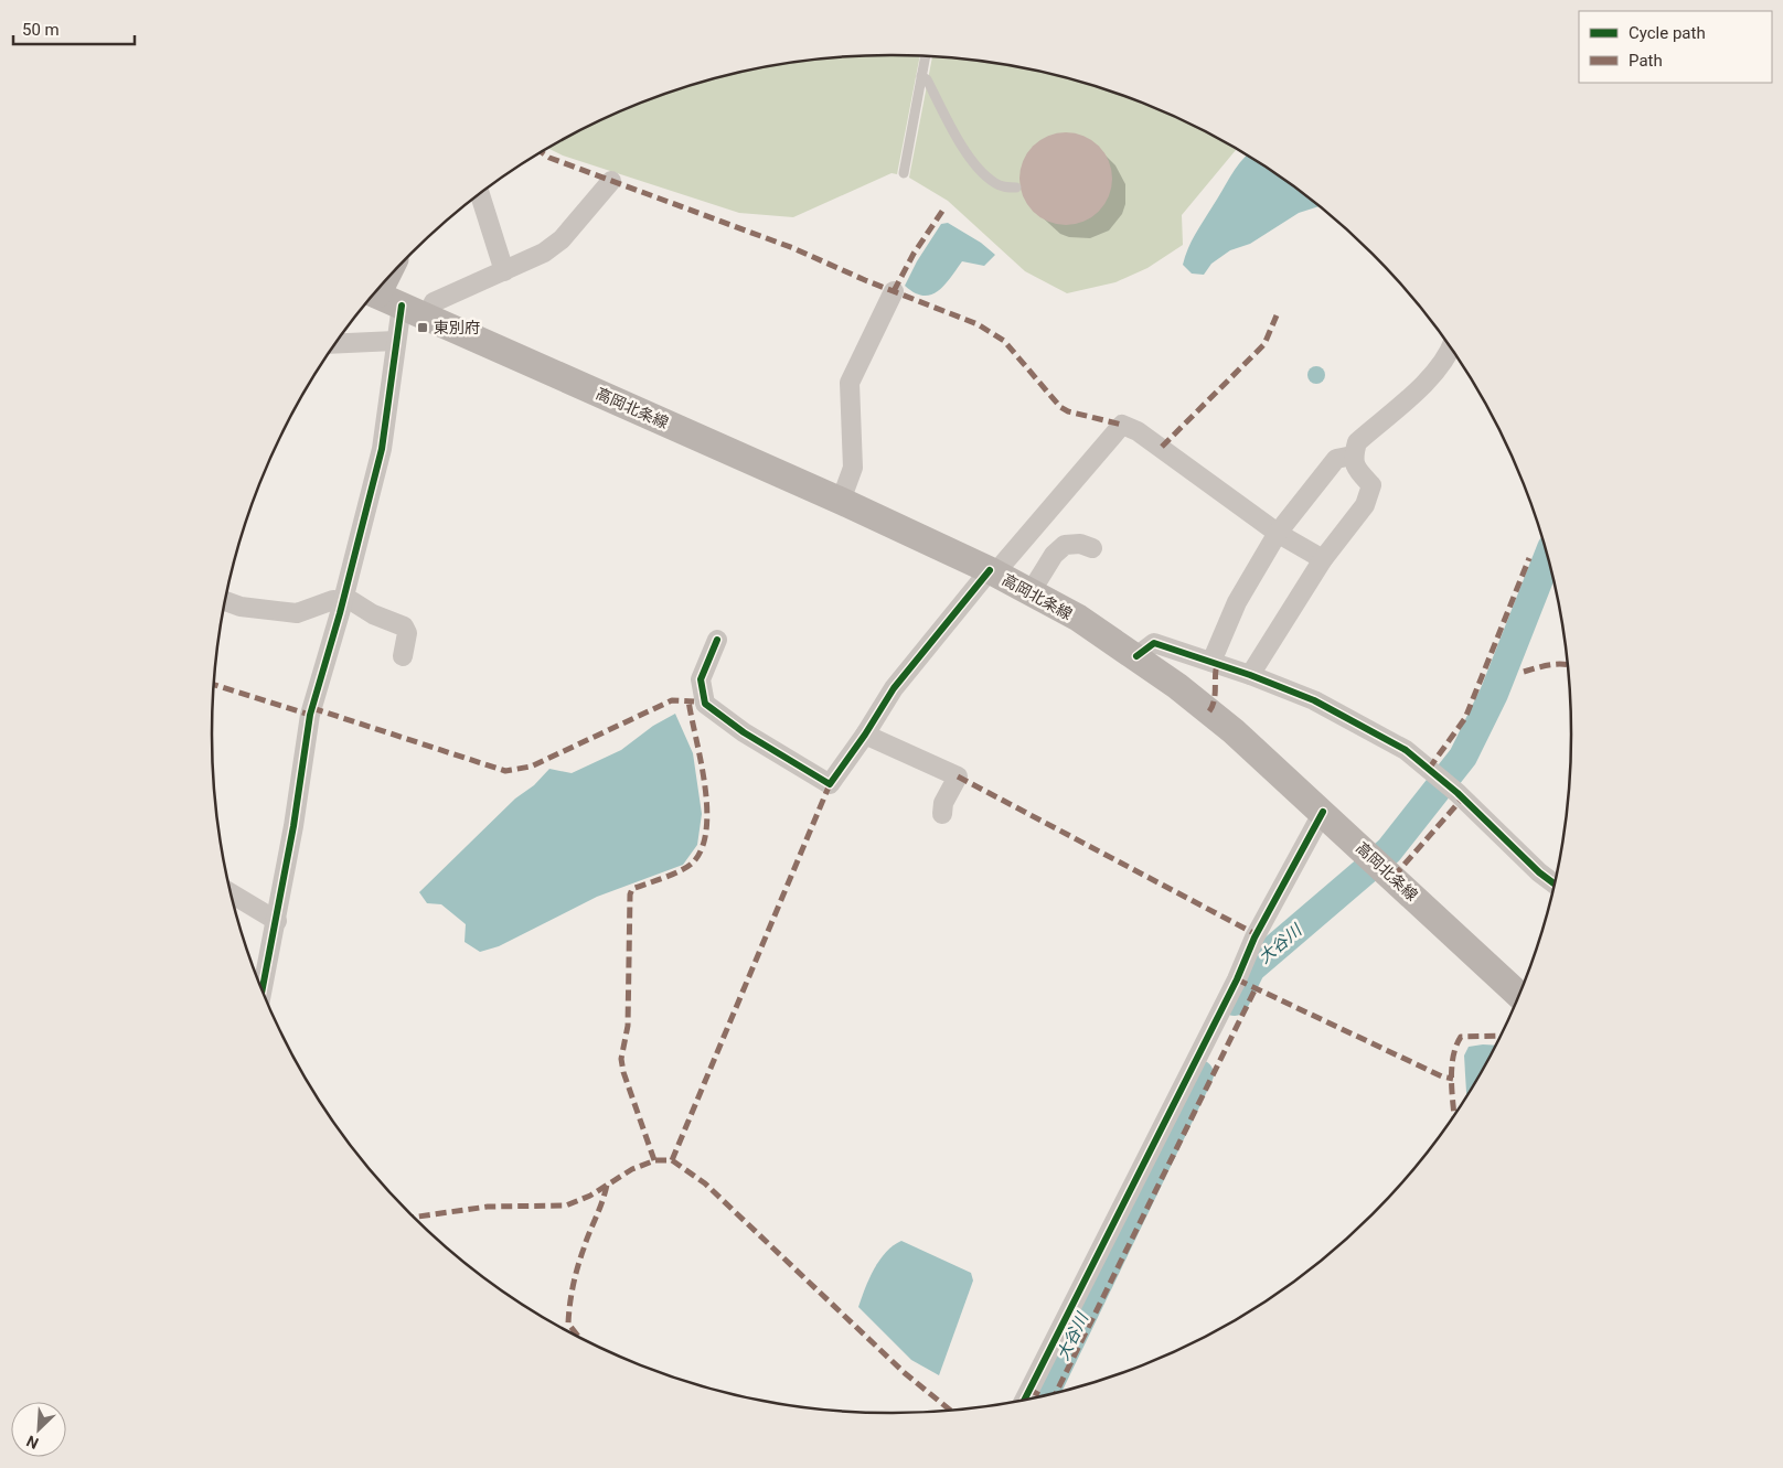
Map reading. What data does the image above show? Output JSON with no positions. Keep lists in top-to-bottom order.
{
  "streets": {
    "main road": ["高岡北条線"]
  },
  "water": ["大谷川"],
  "places": {
    "transit": ["東別府"]
  },
  "legend": ["Cycle path", "Path"],
  "scale_bar": "50 m",
  "north": "bottom left"
}
